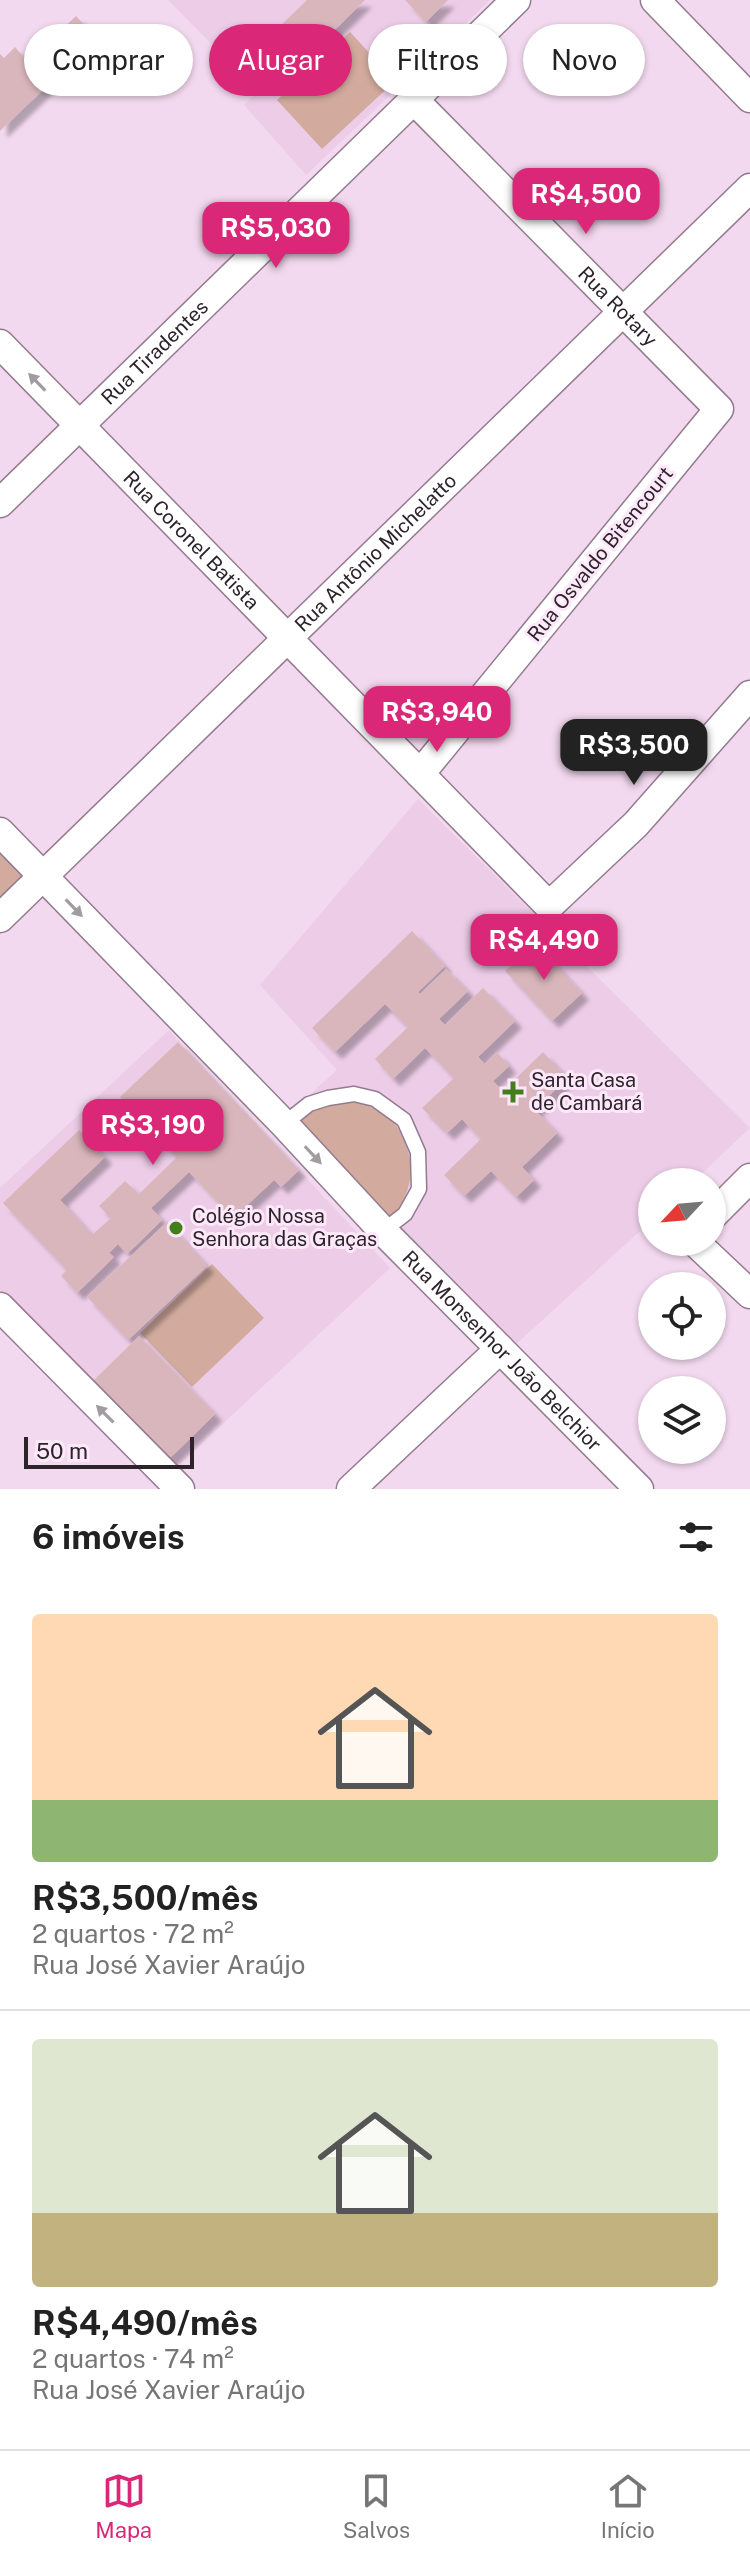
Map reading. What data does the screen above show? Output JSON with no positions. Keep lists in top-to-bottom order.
{
  "streets": {
    "street": [
      "Rua Rotary",
      "Rua Tiradentes",
      "Rua Coronel Batista",
      "Rua Antônio Michelatto",
      "Rua Osvaldo Bitencourt",
      "Rua Monsenhor João Belchior"
    ]
  },
  "crossings": [
    ["Rua Rotary", "Rua Tiradentes"],
    ["Rua Rotary", "Rua Antônio Michelatto"],
    ["Rua Rotary", "Rua Osvaldo Bitencourt"],
    ["Rua Tiradentes", "Rua Coronel Batista"],
    ["Rua Coronel Batista", "Rua Antônio Michelatto"],
    ["Rua Coronel Batista", "Rua Osvaldo Bitencourt"],
    ["Rua Antônio Michelatto", "Rua Monsenhor João Belchior"]
  ],
  "one_way": ["Rua Monsenhor João Belchior"],
  "places": {
    "health": ["Santa Casa de Cambará"],
    "other": ["Colégio Nossa Senhora das Graças"]
  },
  "scale_bar": "50 m",
  "north": "bottom left",
  "page": {
    "chip": [
      "Comprar",
      "Alugar",
      "Filtros",
      "Novo"
    ],
    "price": [
      "R$4,500",
      "R$5,030",
      "R$3,940",
      "R$3,500",
      "R$4,490",
      "R$3,190"
    ],
    "scale": "50 m",
    "heading": "6 imóveis",
    "list": [
      {
        "name": "R$3,500/mês",
        "note": "2 quartos · 72 m² · Rua José Xavier Araújo"
      },
      {
        "name": "R$4,490/mês",
        "note": "2 quartos · 74 m² · Rua José Xavier Araújo"
      }
    ],
    "tabs": ["Mapa", "Salvos", "Início"]
  }
}
